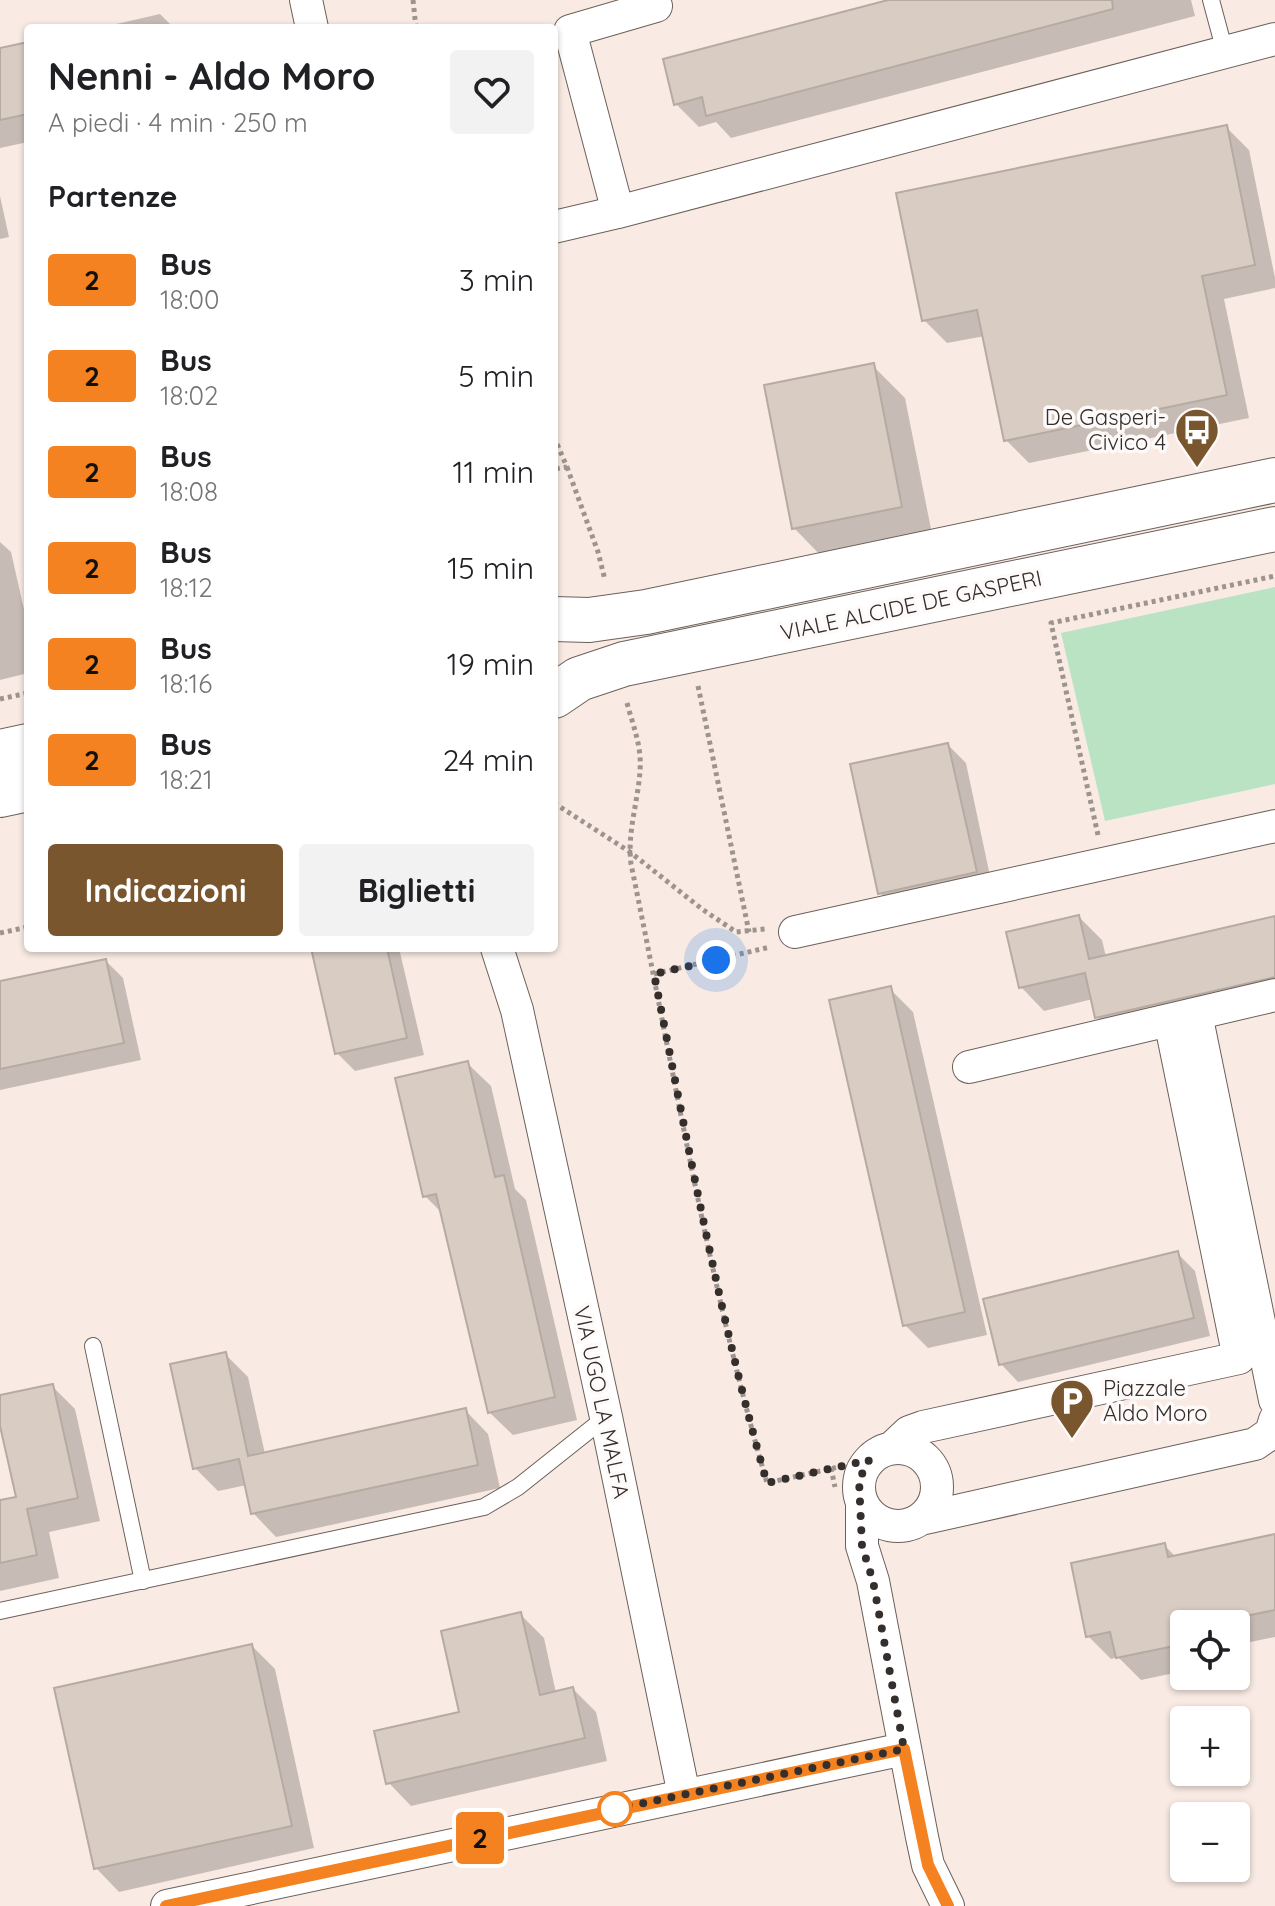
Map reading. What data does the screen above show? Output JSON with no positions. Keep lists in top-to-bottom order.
{
  "streets": {
    "street": ["VIALE ALCIDE DE GASPERI", "VIA UGO LA MALFA"]
  },
  "places": {
    "bus stop": ["De Gasperi- Civico 4"],
    "parking": ["Piazzale Aldo Moro"]
  },
  "lines": ["bus line 2"],
  "page": {
    "on_map": "2",
    "heading": [
      ["Nenni - Aldo Moro", "A piedi · 4 min · 250 m"],
      "Partenze"
    ],
    "list": [
      {
        "mark": "2",
        "name": "Bus",
        "note": "18:00",
        "value": "3 min"
      },
      {
        "mark": "2",
        "name": "Bus",
        "note": "18:02",
        "value": "5 min"
      },
      {
        "mark": "2",
        "name": "Bus",
        "note": "18:08",
        "value": "11 min"
      },
      {
        "mark": "2",
        "name": "Bus",
        "note": "18:12",
        "value": "15 min"
      },
      {
        "mark": "2",
        "name": "Bus",
        "note": "18:16",
        "value": "19 min"
      },
      {
        "mark": "2",
        "name": "Bus",
        "note": "18:21",
        "value": "24 min"
      }
    ],
    "buttons": ["Indicazioni", "Biglietti"],
    "map_buttons": ["+", "−"]
  }
}
